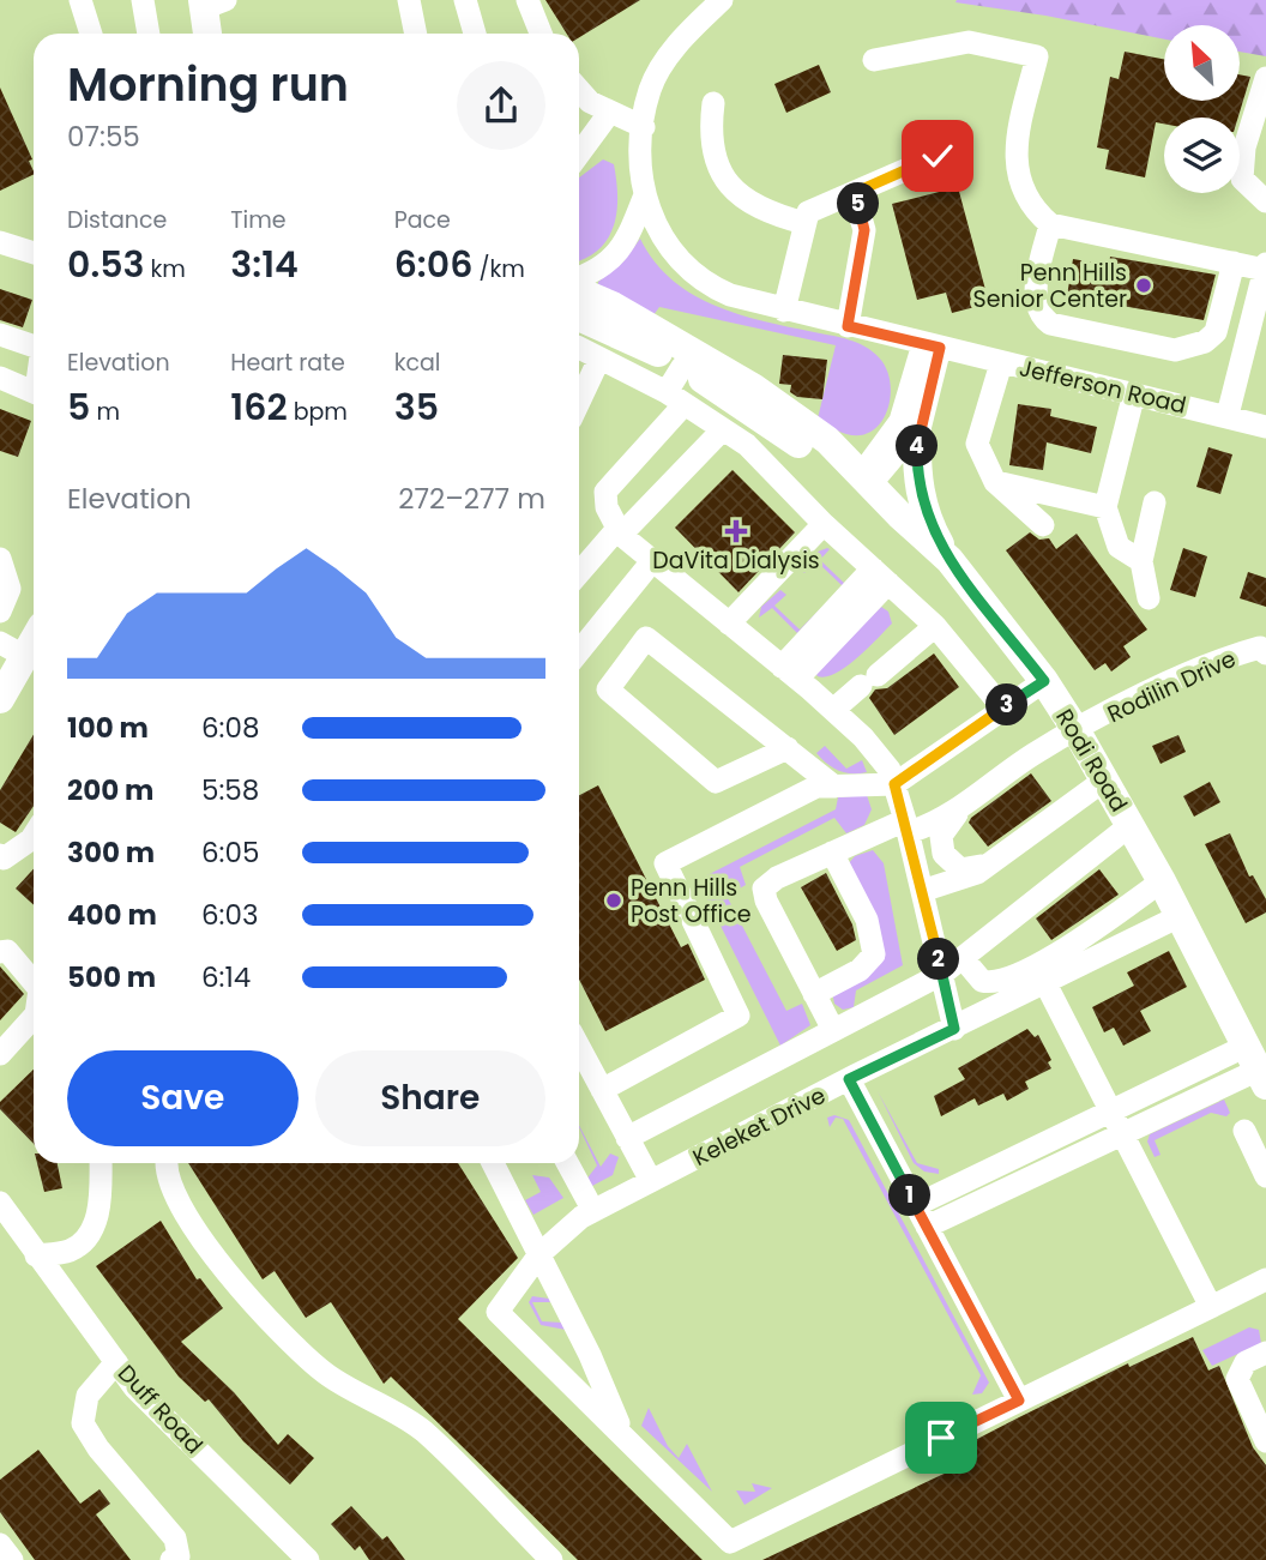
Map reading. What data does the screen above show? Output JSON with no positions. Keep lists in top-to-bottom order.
{
  "streets": {
    "main road": ["Rodi Road"],
    "street": [
      "Jefferson Road",
      "Rodilin Drive",
      "Keleket Drive",
      "Duff Road"
    ]
  },
  "crossings": [
    ["Rodilin Drive", "Rodi Road"],
    ["Rodi Road", "Keleket Drive"]
  ],
  "places": {
    "other": ["Penn Hills Senior Center", "Penn Hills Post Office"],
    "health": ["DaVita Dialysis"]
  },
  "north": "top left",
  "page": {
    "heading": ["Morning run", "07:55"],
    "stats": [
      ["Distance", "0.53 km"],
      ["Time", "3:14"],
      ["Pace", "6:06 /km"],
      ["Elevation", "5 m"],
      ["Heart rate", "162 bpm"],
      ["kcal", "35"]
    ],
    "pins": [
      "5",
      "4",
      "3",
      "2",
      "1"
    ],
    "chart": ["Elevation", "272–277 m"],
    "list": [
      {
        "name": "100 m",
        "note": "6:08"
      },
      {
        "name": "200 m",
        "note": "5:58"
      },
      {
        "name": "300 m",
        "note": "6:05"
      },
      {
        "name": "400 m",
        "note": "6:03"
      },
      {
        "name": "500 m",
        "note": "6:14"
      }
    ],
    "buttons": ["Save", "Share"]
  }
}
